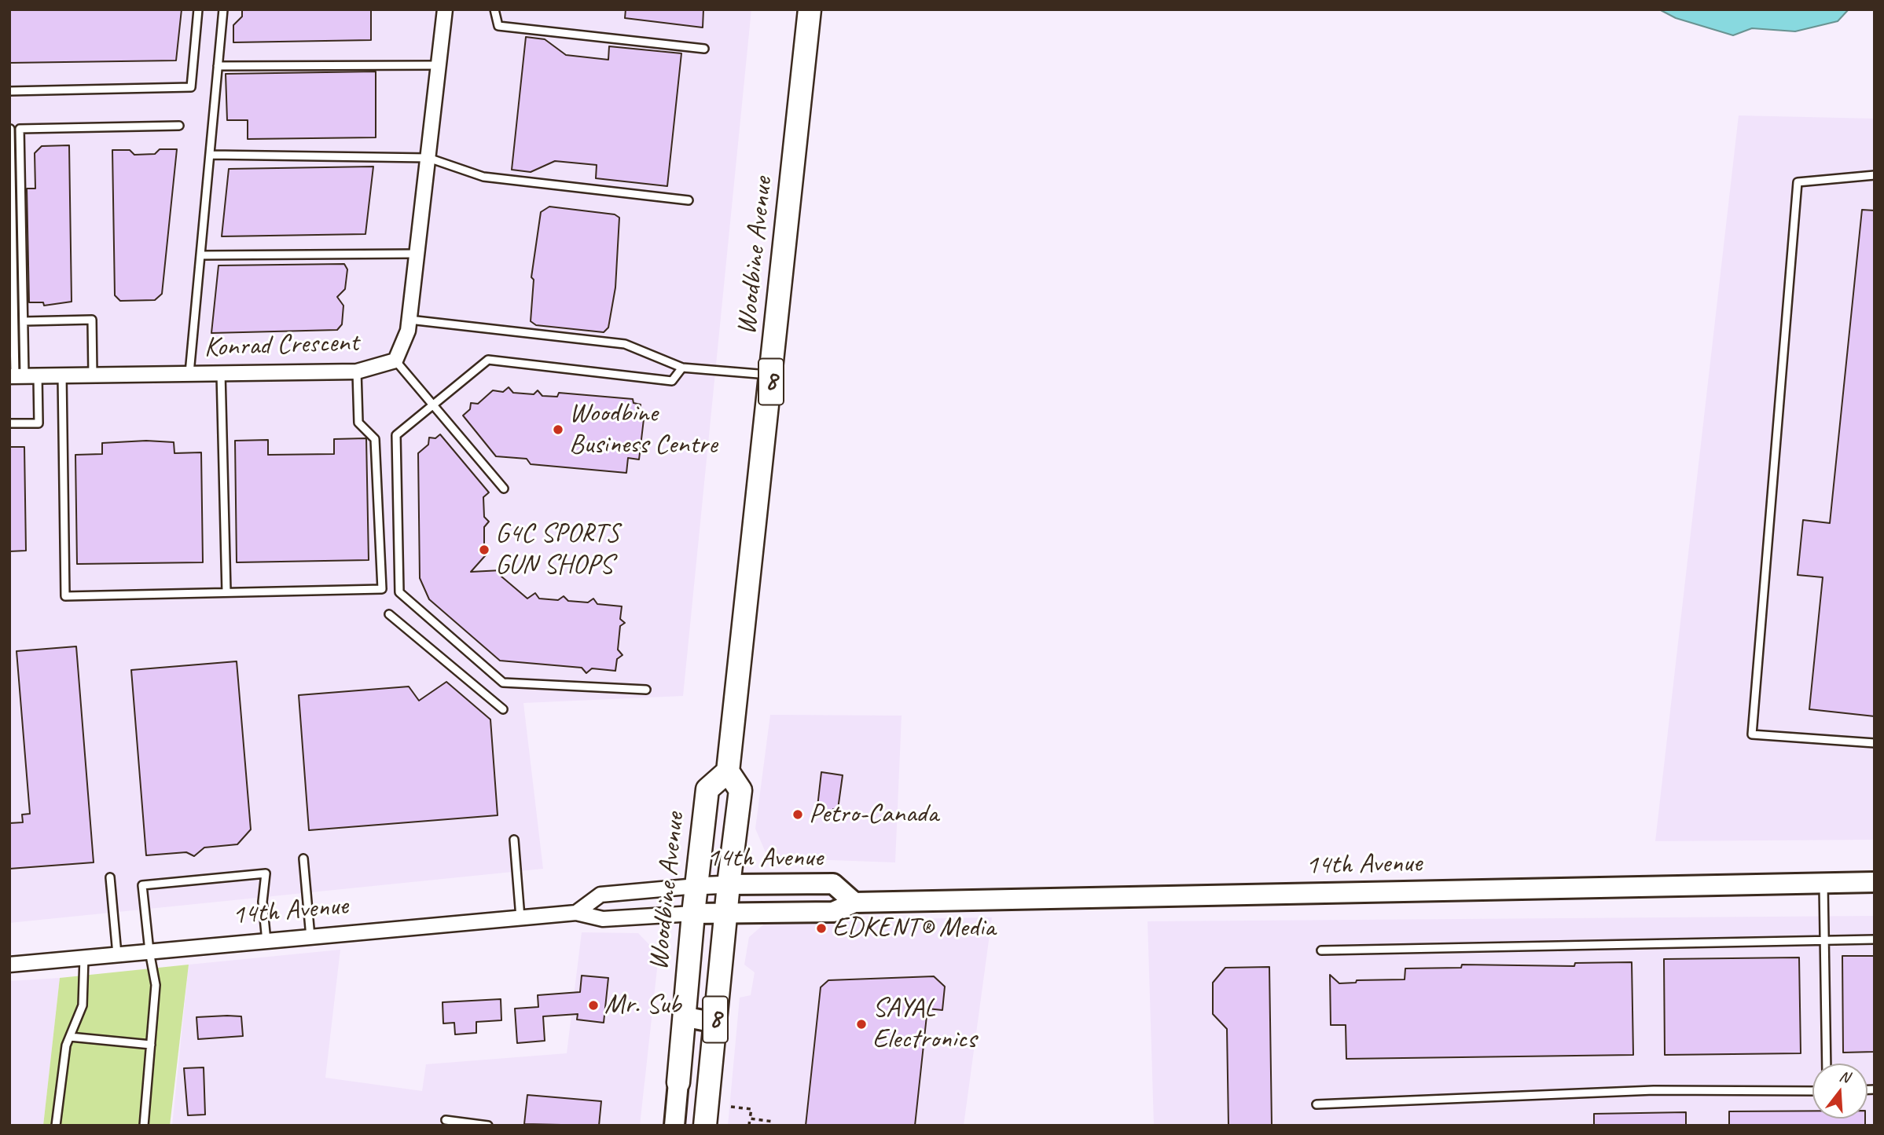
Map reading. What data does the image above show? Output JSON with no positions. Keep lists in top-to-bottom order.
{
  "streets": {
    "main road": ["Woodbine Avenue", "8", "14th Avenue"],
    "street": ["Konrad Crescent"]
  },
  "crossings": [
    ["Woodbine Avenue", "8"],
    ["Woodbine Avenue", "14th Avenue"],
    ["8", "14th Avenue"]
  ],
  "places": [
    "Woodbine Business Centre",
    "G4C SPORTS GUN SHOPS",
    "Petro-Canada",
    "EDKENT® Media",
    "Mr. Sub",
    "SAYAL Electronics"
  ],
  "north": "top"
}
